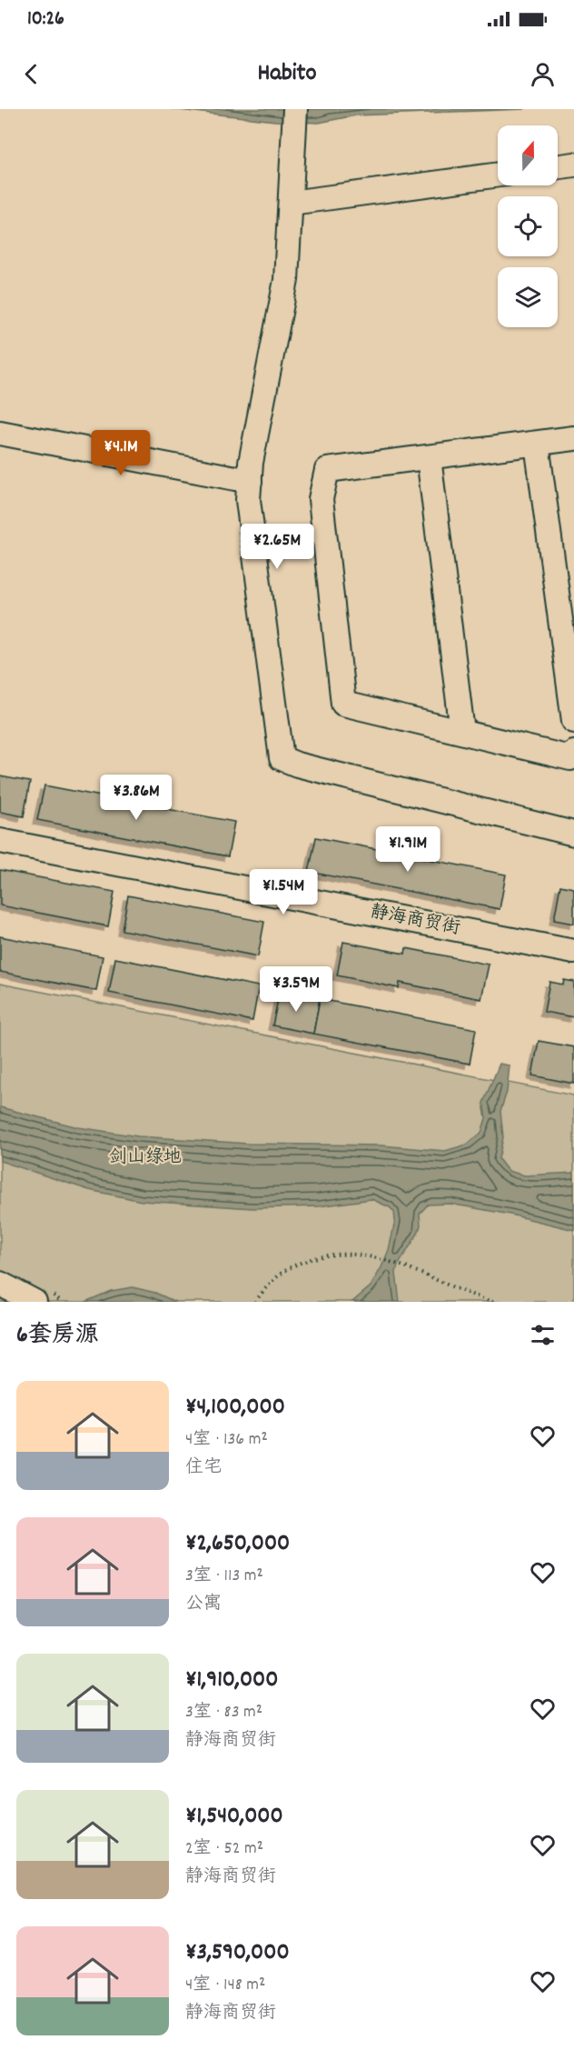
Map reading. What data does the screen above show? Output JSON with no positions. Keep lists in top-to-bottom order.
{
  "streets": {
    "street": ["静海商贸街"]
  },
  "parks": ["剑山绿地"],
  "north": "top",
  "page": {
    "status": "10:26",
    "header": "Habito",
    "price": [
      "¥4.1M",
      "¥2.65M",
      "¥3.86M",
      "¥1.91M",
      "¥1.54M",
      "¥3.59M"
    ],
    "heading": "6套房源",
    "list": [
      {
        "name": "¥4,100,000",
        "note": "4室 · 136 m² · 住宅"
      },
      {
        "name": "¥2,650,000",
        "note": "3室 · 113 m² · 公寓"
      },
      {
        "name": "¥1,910,000",
        "note": "3室 · 83 m² · 静海商贸街"
      },
      {
        "name": "¥1,540,000",
        "note": "2室 · 52 m² · 静海商贸街"
      },
      {
        "name": "¥3,590,000",
        "note": "4室 · 148 m² · 静海商贸街"
      }
    ]
  }
}
